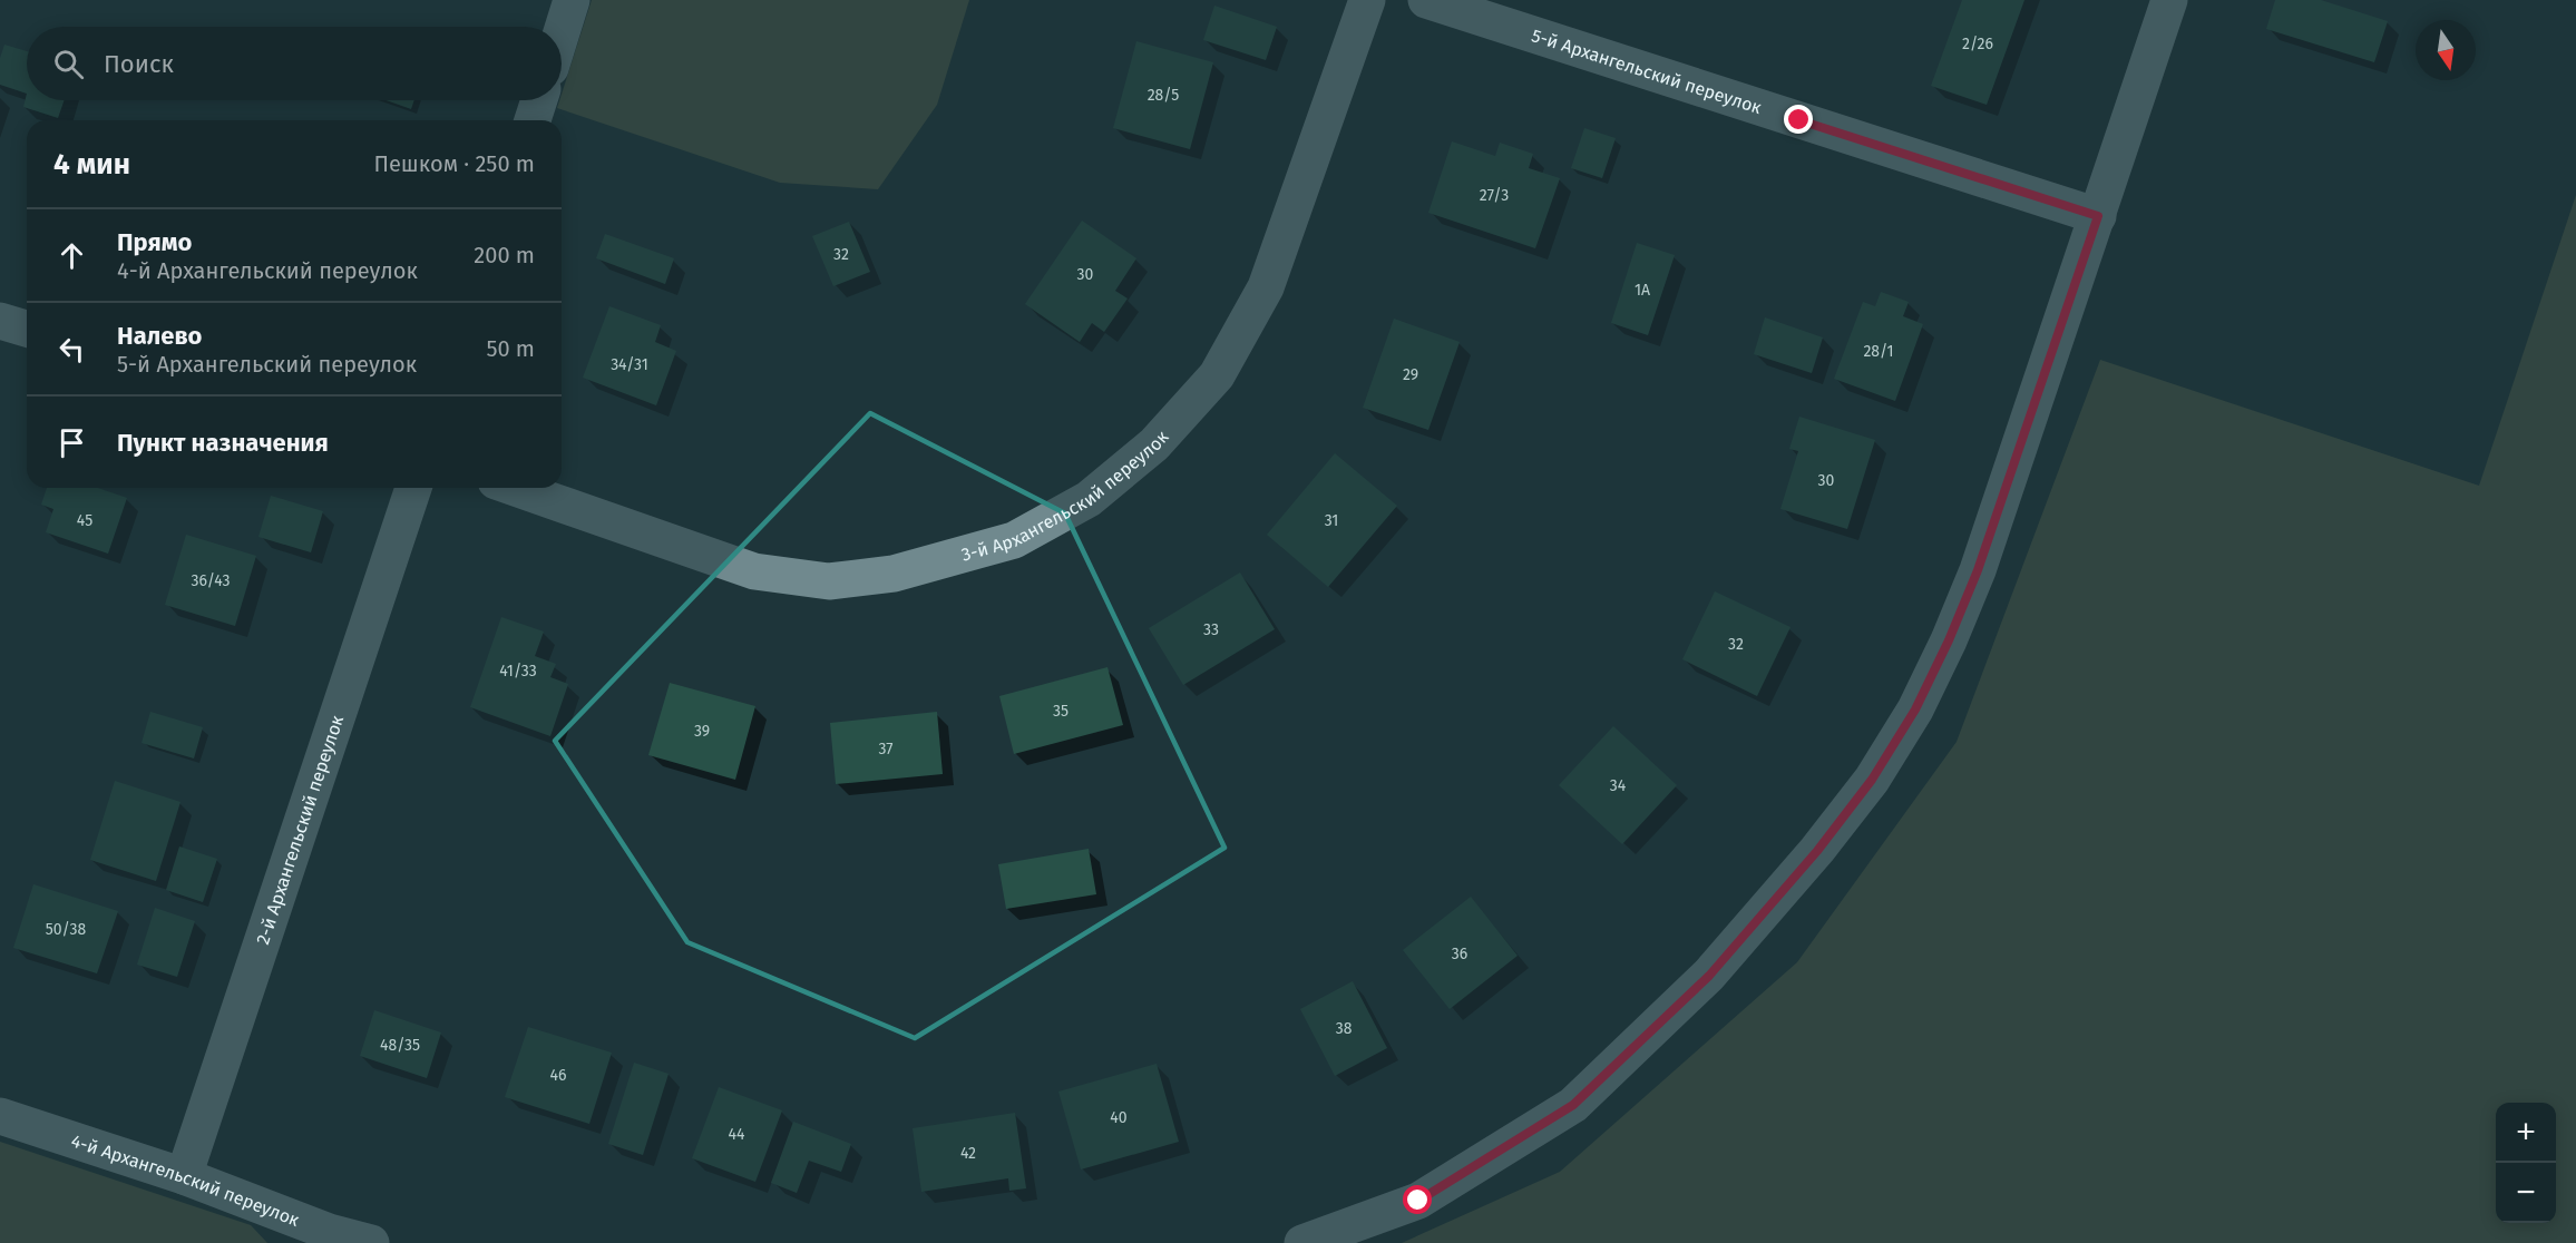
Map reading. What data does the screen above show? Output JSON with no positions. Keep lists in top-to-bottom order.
{
  "streets": {
    "street": [
      "5-й Архангельский переулок",
      "3-й Архангельский переулок",
      "2-й Архангельский переулок",
      "4-й Архангельский переулок"
    ]
  },
  "crossings": [
    ["2-й Архангельский переулок", "4-й Архангельский переулок"]
  ],
  "house_numbers": [
    "2/26",
    "28/5",
    "27/3",
    "32",
    "30",
    "1А",
    "28/1",
    "34/31",
    "29",
    "30",
    "45",
    "31",
    "36/43",
    "33",
    "32",
    "41/33",
    "35",
    "39",
    "37",
    "34",
    "50/38",
    "36",
    "38",
    "48/35",
    "46",
    "40",
    "44",
    "42"
  ],
  "north": "bottom",
  "page": {
    "search": "Поиск",
    "heading": ["4 мин", "Пешком · 250 m"],
    "list": [
      ["Прямо", "4-й Архангельский переулок", "200 m"],
      ["Налево", "5-й Архангельский переулок", "50 m"],
      "Пункт назначения"
    ],
    "map_buttons": ["+", "−"]
  }
}
